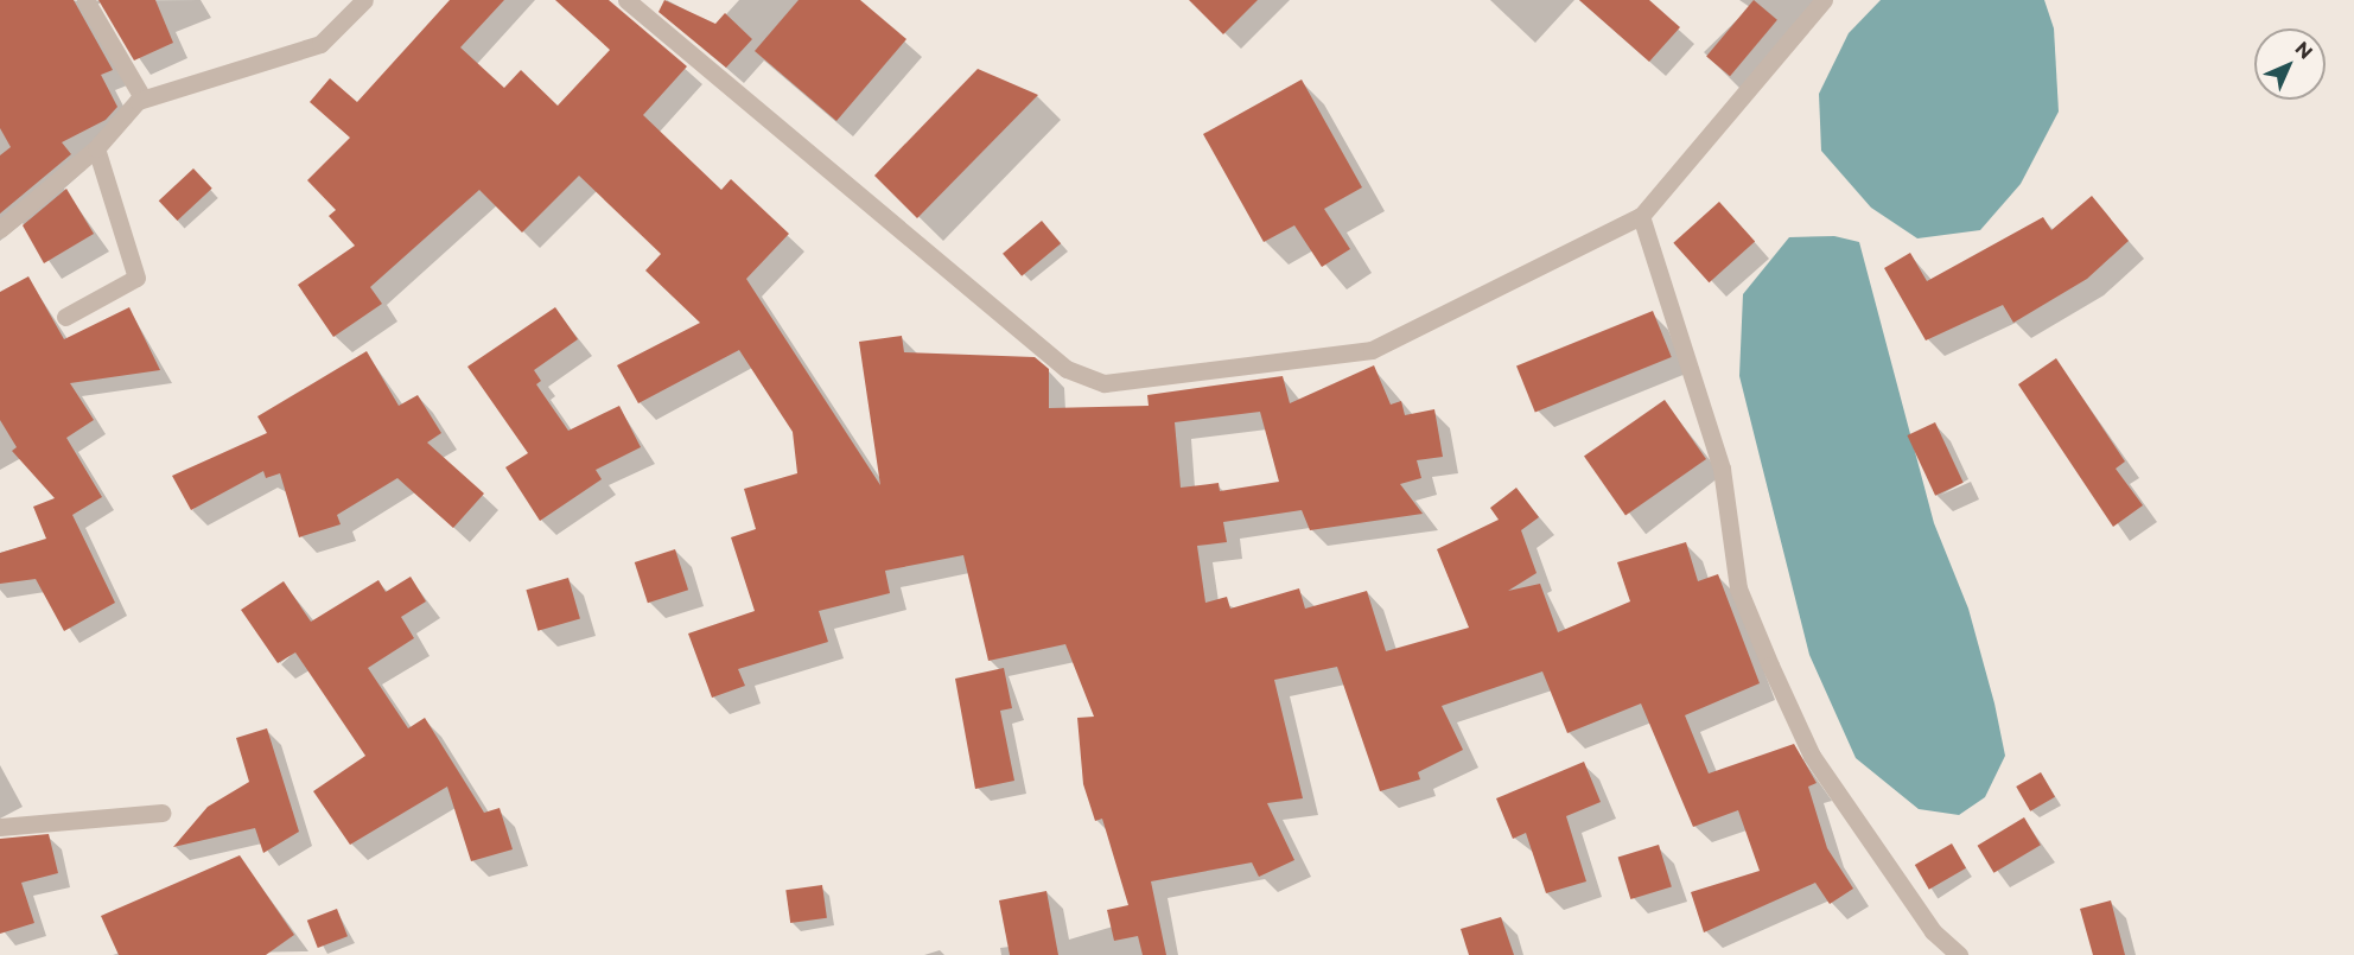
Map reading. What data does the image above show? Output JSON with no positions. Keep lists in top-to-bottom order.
{
  "north": "top right"
}
